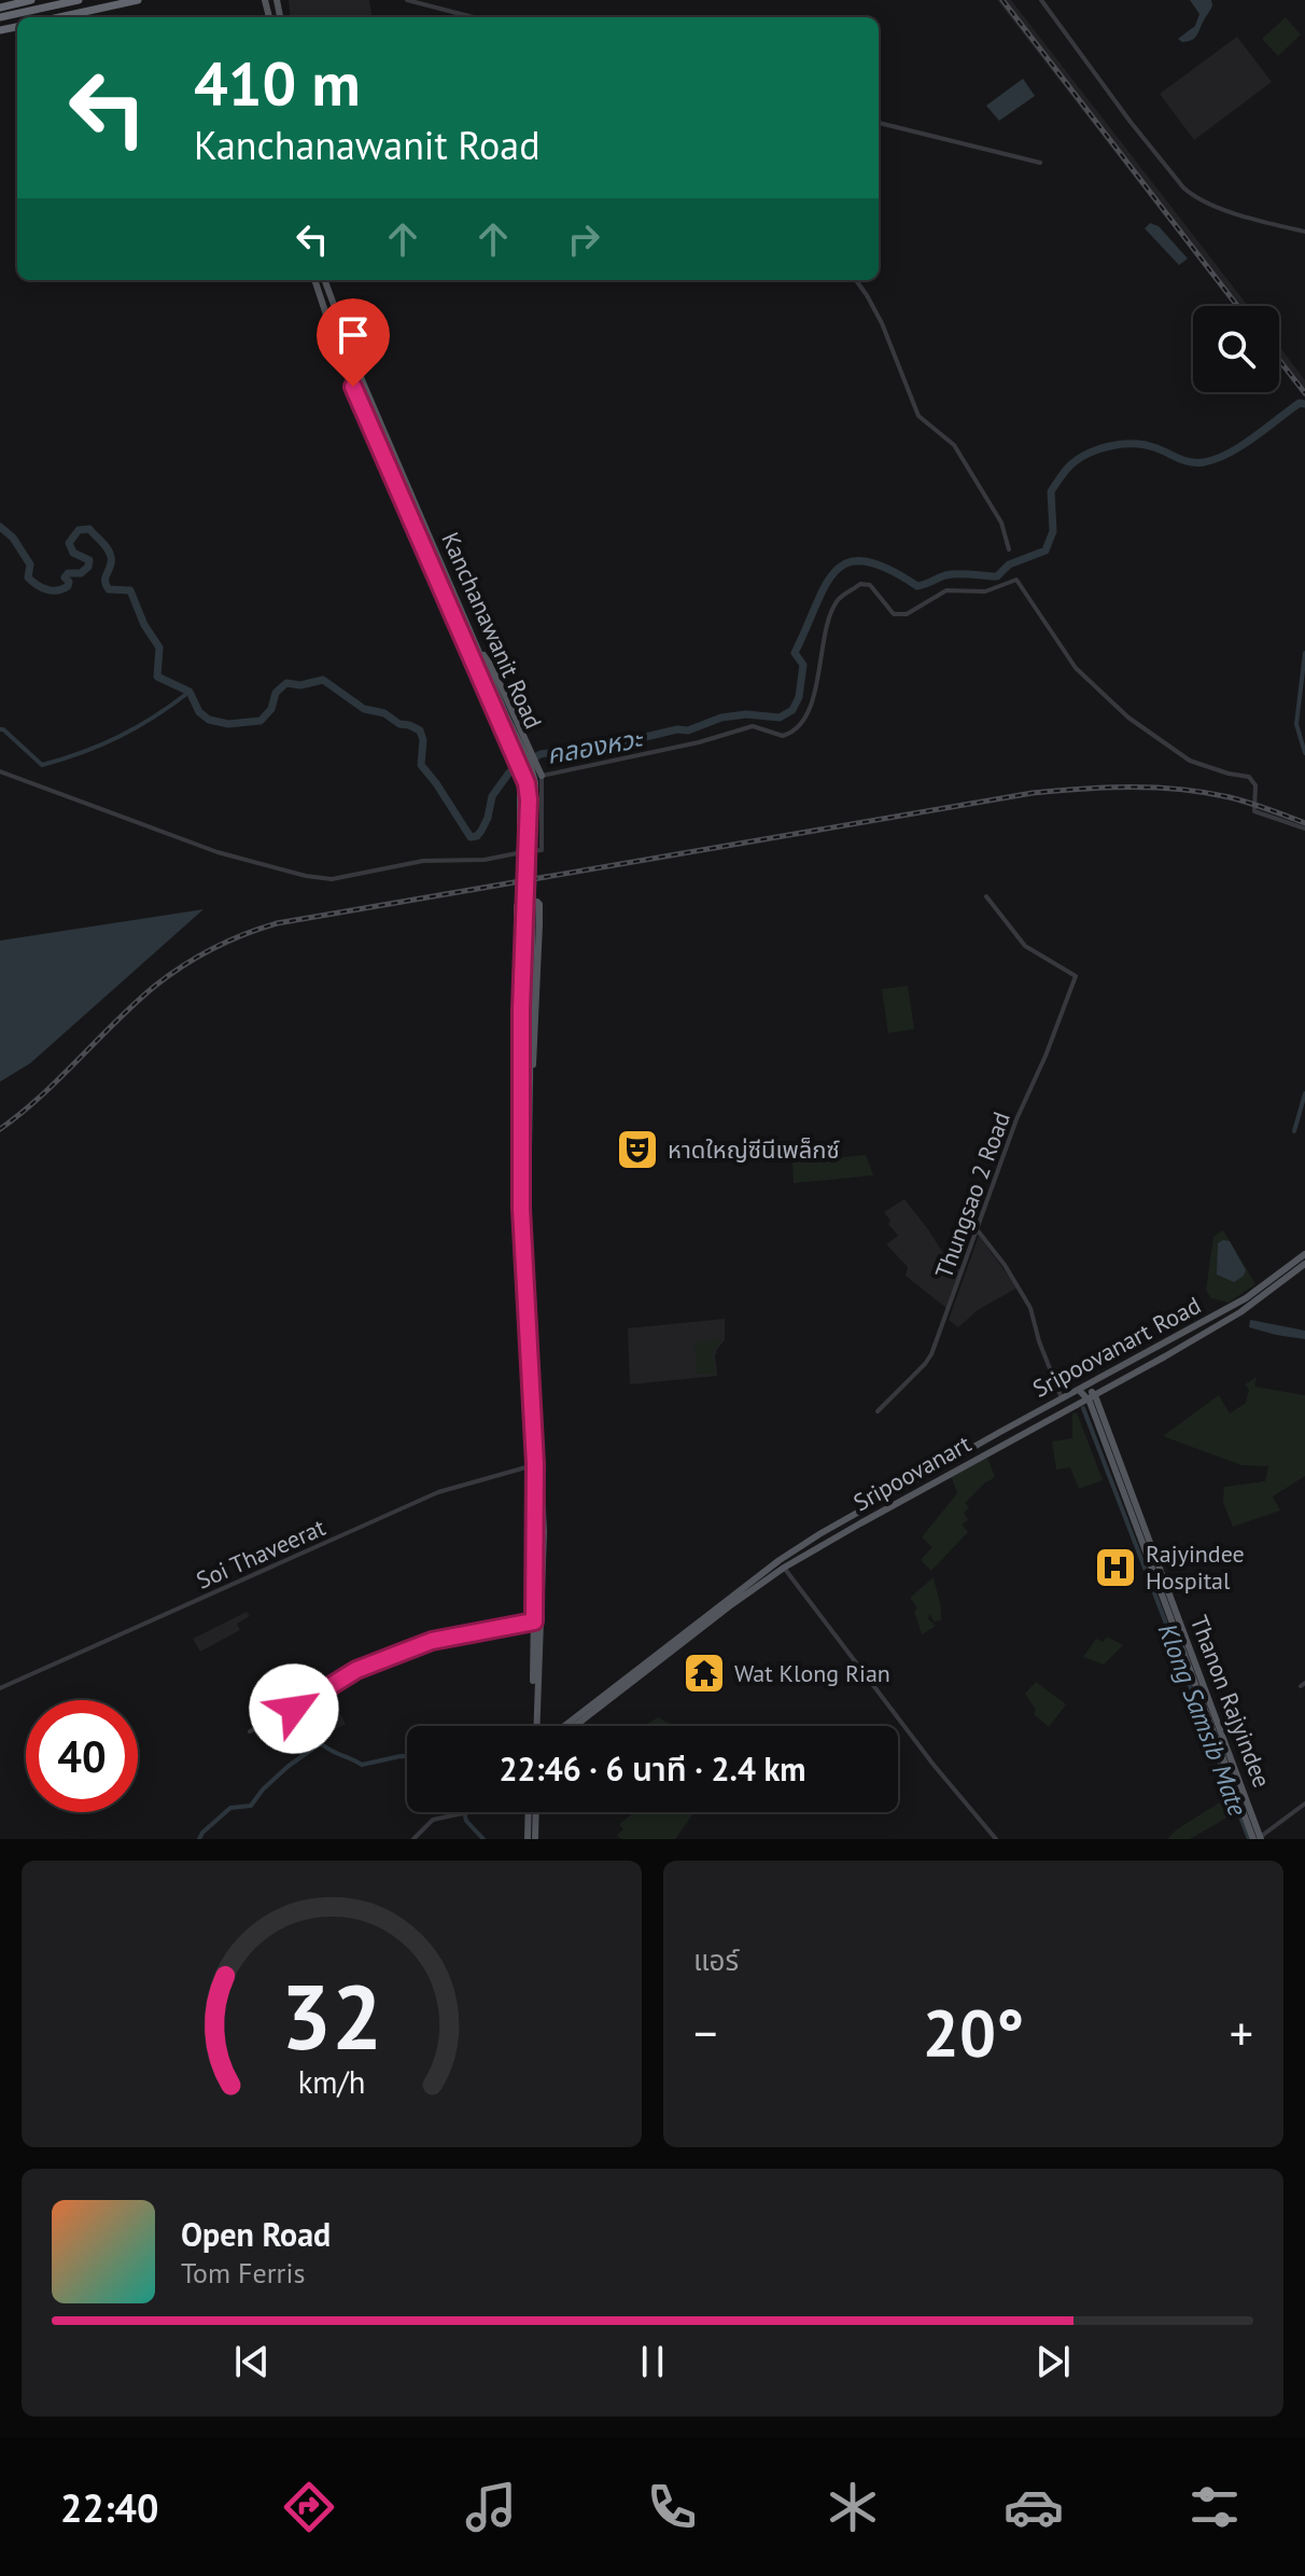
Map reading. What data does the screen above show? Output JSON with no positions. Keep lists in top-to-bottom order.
{
  "streets": {
    "main road": ["Kanchanawanit Road", "Sripoovanart Road", "Sripoovanart"],
    "street": ["Thungsao 2 Road", "Soi Thaveerat"]
  },
  "crossings": [
    ["Kanchanawanit Road", "Soi Thaveerat"],
    ["Sripoovanart Road", "Sripoovanart"]
  ],
  "water": ["คลองหวะ", "Klong Samsib Mate"],
  "places": {
    "theatre": ["หาดใหญ่ซีนีเพล็กซ์"],
    "hospital": ["Rajyindee Hospital"],
    "temple": ["Wat Klong Rian"]
  },
  "page": {
    "turn": ["410 m", "Kanchanawanit Road"],
    "limit": "40",
    "trip": "22:46 · 6 นาที · 2.4 km",
    "tile": "แอร์",
    "heat": ["−", "20°", "+"],
    "song": ["Open Road", "Tom Ferris"],
    "tabs": "22:40",
    "gauge": ["32", "km/h"]
  }
}
